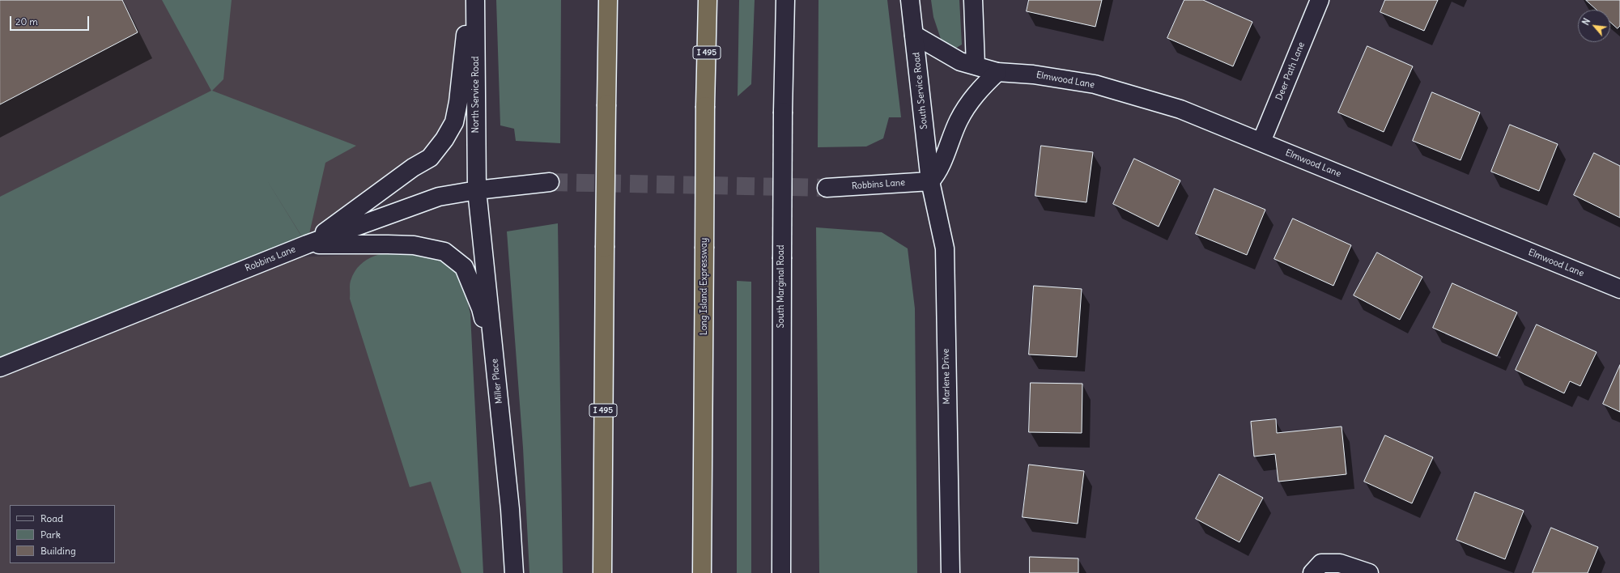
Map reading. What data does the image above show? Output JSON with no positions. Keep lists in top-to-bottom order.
{
  "streets": {
    "highway": ["I 495", "Long Island Expressway"],
    "street": [
      "Deer Path Lane",
      "Elmwood Lane",
      "South Service Road",
      "North Service Road",
      "Robbins Lane",
      "South Marginal Road",
      "Marlene Drive",
      "Miller Place"
    ]
  },
  "crossings": [
    ["Deer Path Lane", "Elmwood Lane"],
    ["Elmwood Lane", "South Service Road"],
    ["South Service Road", "Robbins Lane"],
    ["South Service Road", "Marlene Drive"],
    ["North Service Road", "Robbins Lane"],
    ["North Service Road", "Miller Place"],
    ["Robbins Lane", "Marlene Drive"],
    ["Robbins Lane", "Miller Place"]
  ],
  "legend": ["Road", "Park", "Building"],
  "scale_bar": "20 m",
  "north": "top left"
}
